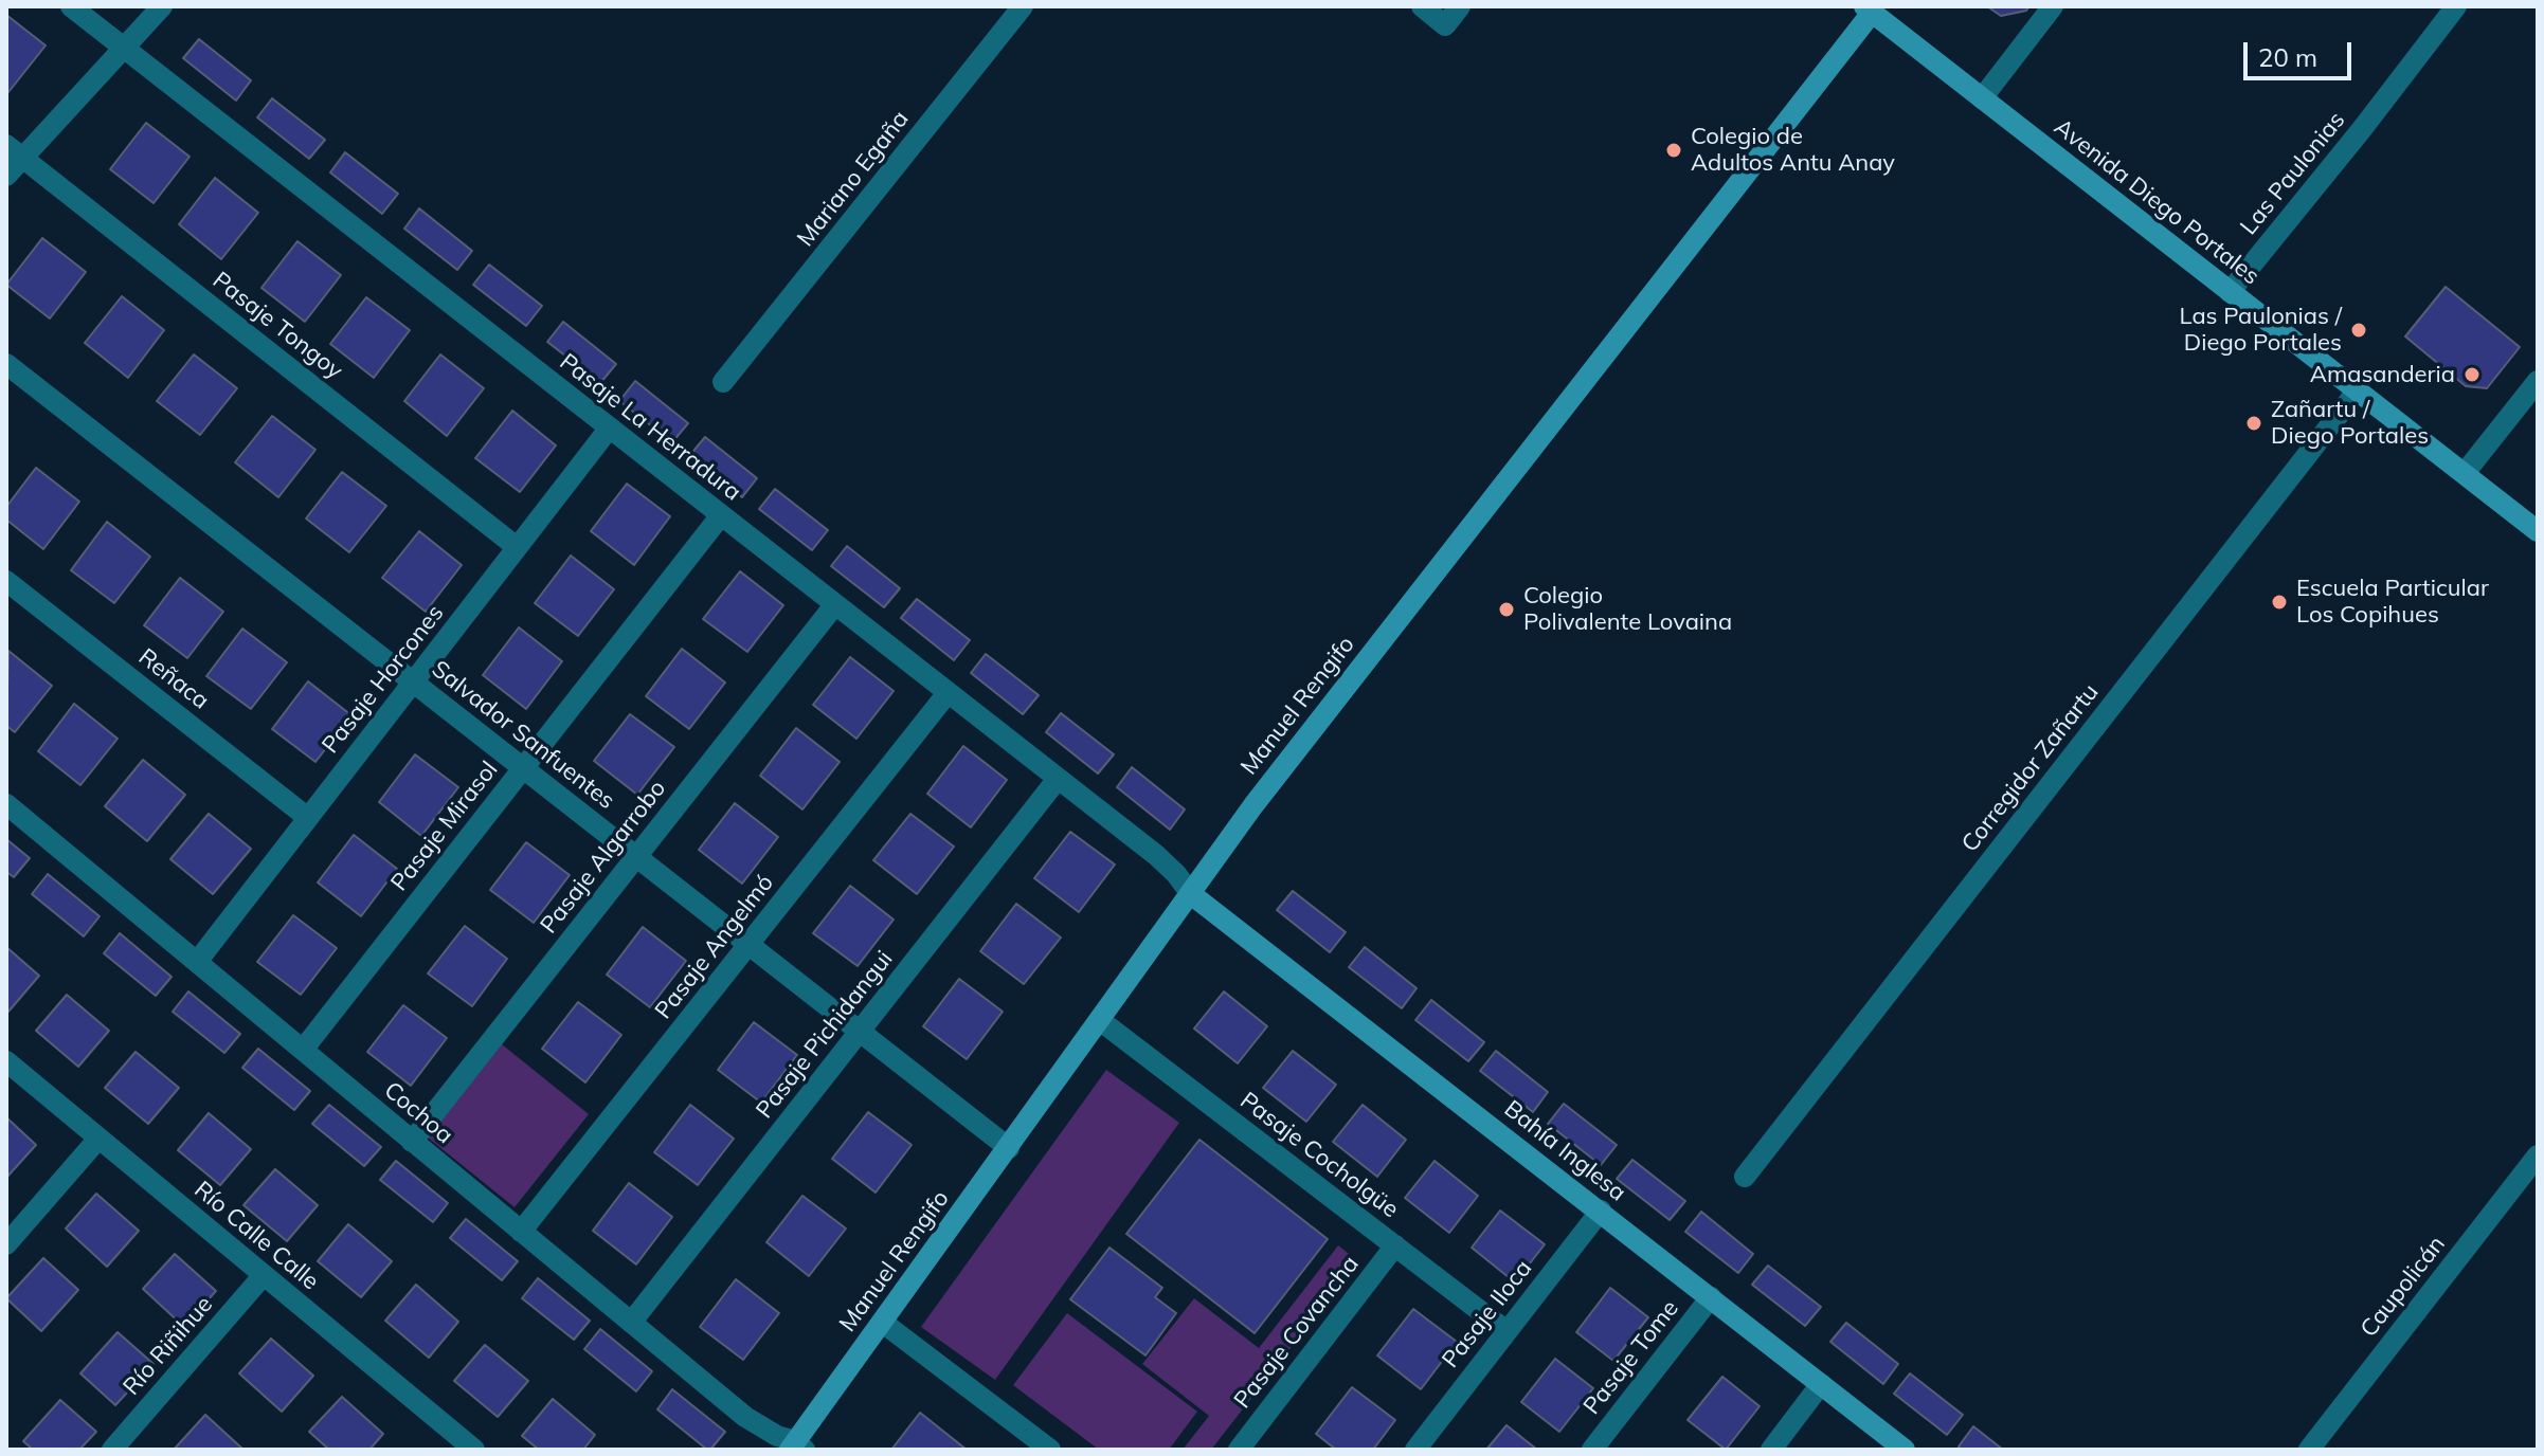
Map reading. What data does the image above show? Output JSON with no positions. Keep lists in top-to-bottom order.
{
  "streets": {
    "street": [
      "Las Paulonias",
      "Mariano Egaña",
      "Avenida Diego Portales",
      "Pasaje Tongoy",
      "Pasaje La Herradura",
      "Reñaca",
      "Pasaje Horcones",
      "Manuel Rengifo",
      "Salvador Sanfuentes",
      "Corregidor Zañartu",
      "Pasaje Mirasol",
      "Pasaje Algarrobo",
      "Pasaje Angelmó",
      "Pasaje Pichidangui",
      "Cochoa",
      "Bahía Inglesa",
      "Pasaje Cocholgüe",
      "Río Calle Calle",
      "Caupolicán",
      "Pasaje Iloca",
      "Pasaje Covancha",
      "Río Riñihue",
      "Pasaje Tome"
    ]
  },
  "crossings": [
    ["Las Paulonias", "Avenida Diego Portales"],
    ["Avenida Diego Portales", "Manuel Rengifo"],
    ["Avenida Diego Portales", "Corregidor Zañartu"],
    ["Pasaje Tongoy", "Pasaje Horcones"],
    ["Pasaje La Herradura", "Pasaje Horcones"],
    ["Pasaje La Herradura", "Manuel Rengifo"],
    ["Pasaje La Herradura", "Pasaje Mirasol"],
    ["Pasaje La Herradura", "Pasaje Algarrobo"],
    ["Pasaje La Herradura", "Pasaje Angelmó"],
    ["Pasaje La Herradura", "Pasaje Pichidangui"],
    ["Pasaje La Herradura", "Bahía Inglesa"],
    ["Reñaca", "Pasaje Horcones"],
    ["Pasaje Horcones", "Salvador Sanfuentes"],
    ["Pasaje Horcones", "Cochoa"],
    ["Manuel Rengifo", "Salvador Sanfuentes"],
    ["Manuel Rengifo", "Cochoa"],
    ["Manuel Rengifo", "Bahía Inglesa"],
    ["Manuel Rengifo", "Pasaje Cocholgüe"],
    ["Salvador Sanfuentes", "Pasaje Mirasol"],
    ["Salvador Sanfuentes", "Pasaje Algarrobo"],
    ["Salvador Sanfuentes", "Pasaje Angelmó"],
    ["Salvador Sanfuentes", "Pasaje Pichidangui"],
    ["Pasaje Mirasol", "Cochoa"],
    ["Pasaje Algarrobo", "Cochoa"],
    ["Pasaje Angelmó", "Cochoa"],
    ["Pasaje Pichidangui", "Cochoa"],
    ["Bahía Inglesa", "Pasaje Iloca"],
    ["Bahía Inglesa", "Pasaje Tome"],
    ["Pasaje Cocholgüe", "Pasaje Iloca"],
    ["Pasaje Cocholgüe", "Pasaje Covancha"],
    ["Río Calle Calle", "Río Riñihue"]
  ],
  "places": [
    "Colegio de Adultos Antu Anay",
    "Las Paulonias / Diego Portales",
    "Amasanderia",
    "Zañartu / Diego Portales",
    "Escuela Particular Los Copihues",
    "Colegio Polivalente Lovaina"
  ],
  "scale_bar": "20 m"
}
